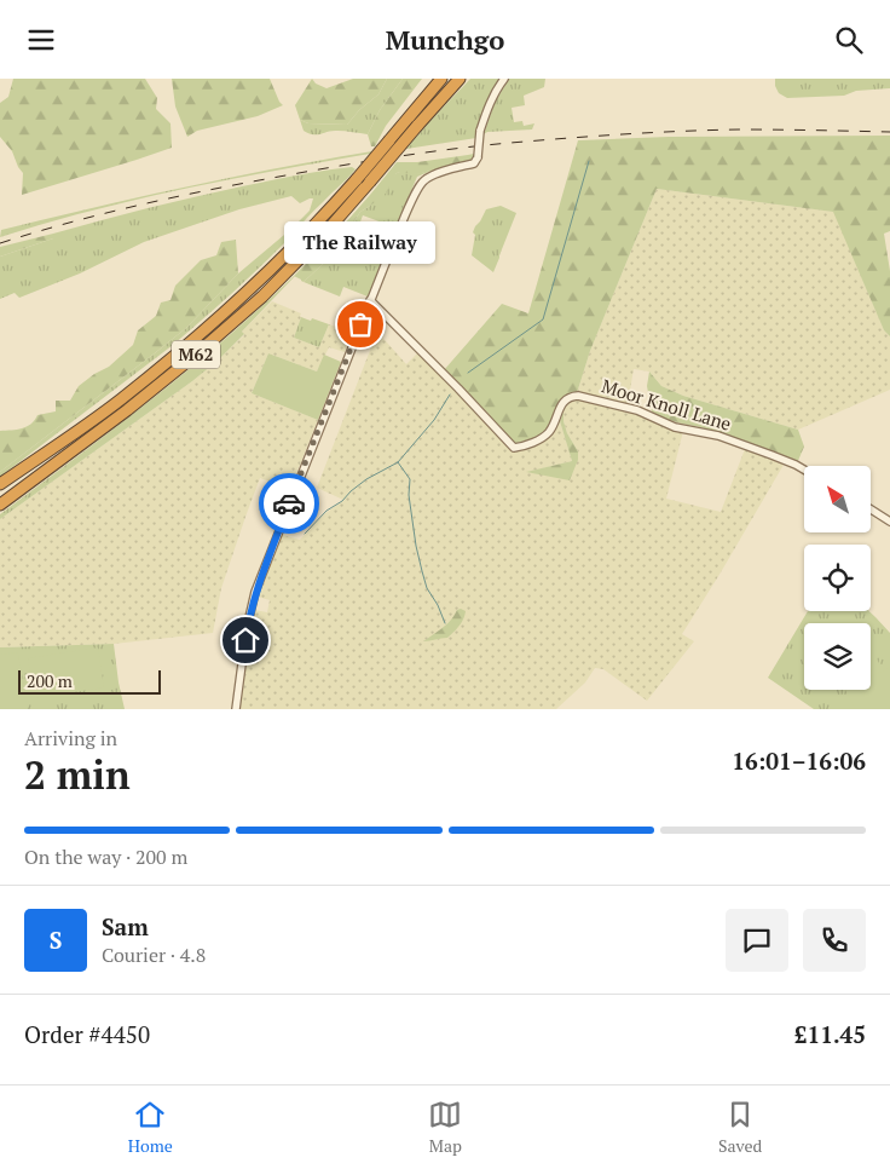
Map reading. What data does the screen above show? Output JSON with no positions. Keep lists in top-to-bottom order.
{
  "streets": {
    "highway": ["M62"],
    "street": ["Moor Knoll Lane"]
  },
  "places": ["The Railway"],
  "scale_bar": "200 m",
  "north": "top left",
  "page": {
    "header": "Munchgo",
    "bubble": "The Railway",
    "scale": "200 m",
    "heading": ["2 min", "Arriving in", "16:01–16:06"],
    "panel": [
      "Sam",
      "Courier · 4.8",
      "Order #4450",
      "£11.45"
    ],
    "bar": "On the way · 200 m",
    "round": "S",
    "tabs": ["Home", "Map", "Saved"]
  }
}
